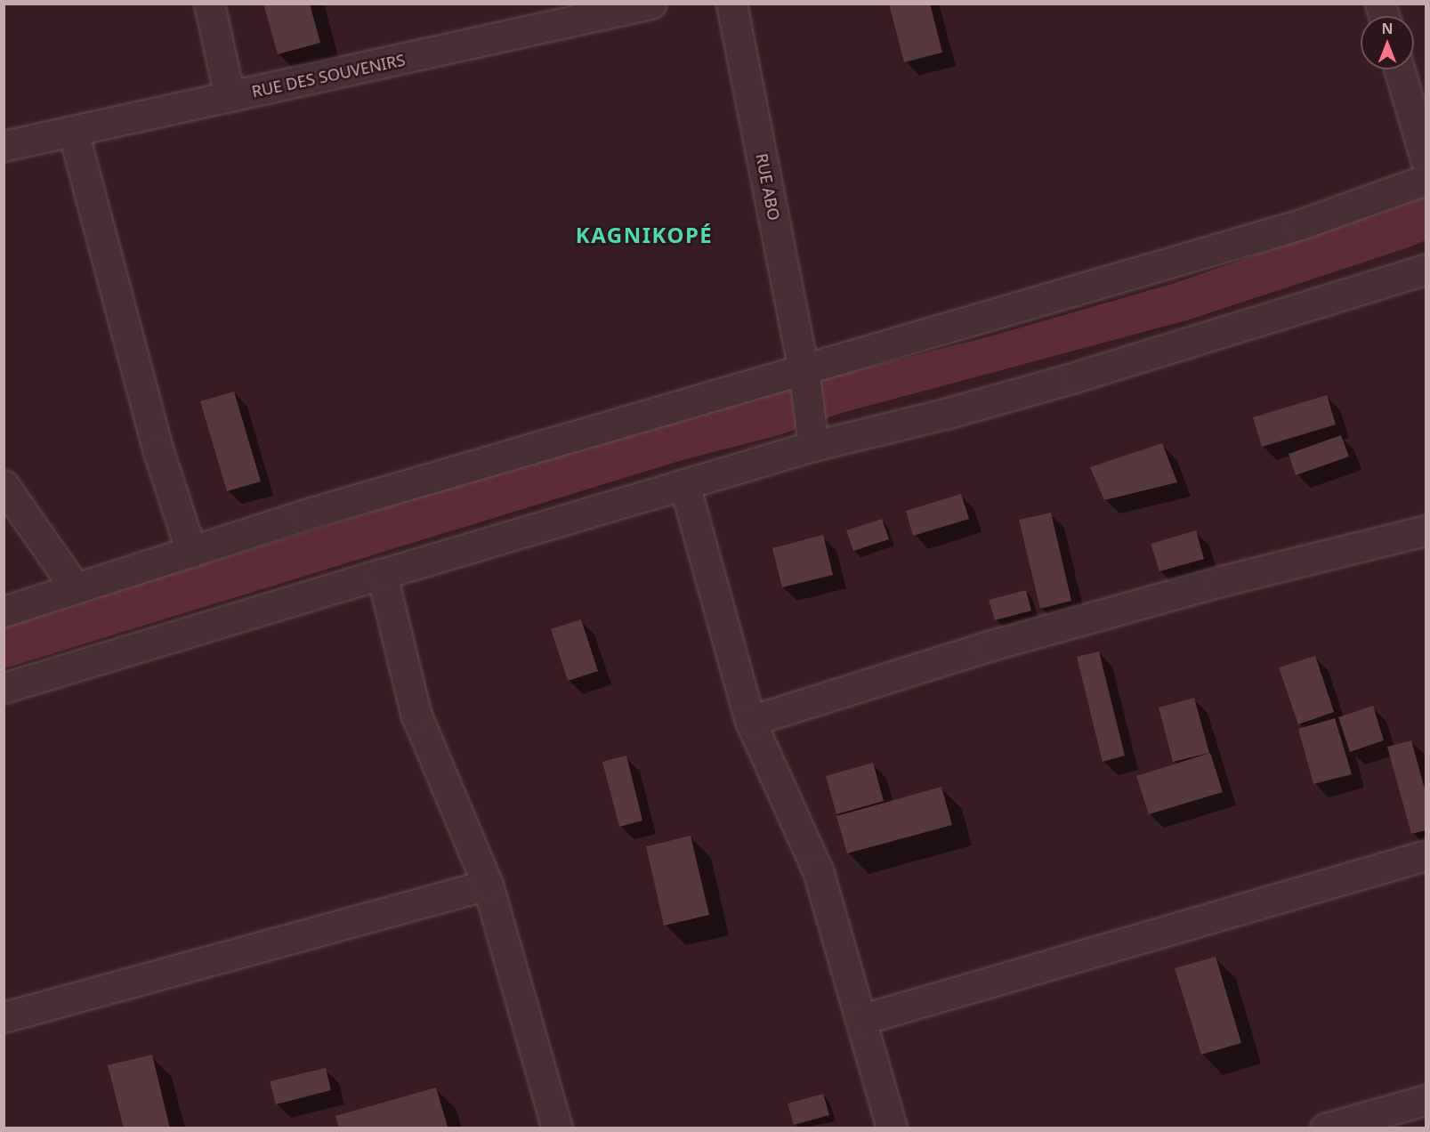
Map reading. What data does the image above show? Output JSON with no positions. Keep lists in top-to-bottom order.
{
  "streets": {
    "street": ["RUE DES SOUVENIRS", "RUE ABO"]
  },
  "districts": ["KAGNIKOPÉ"],
  "north": "top"
}
